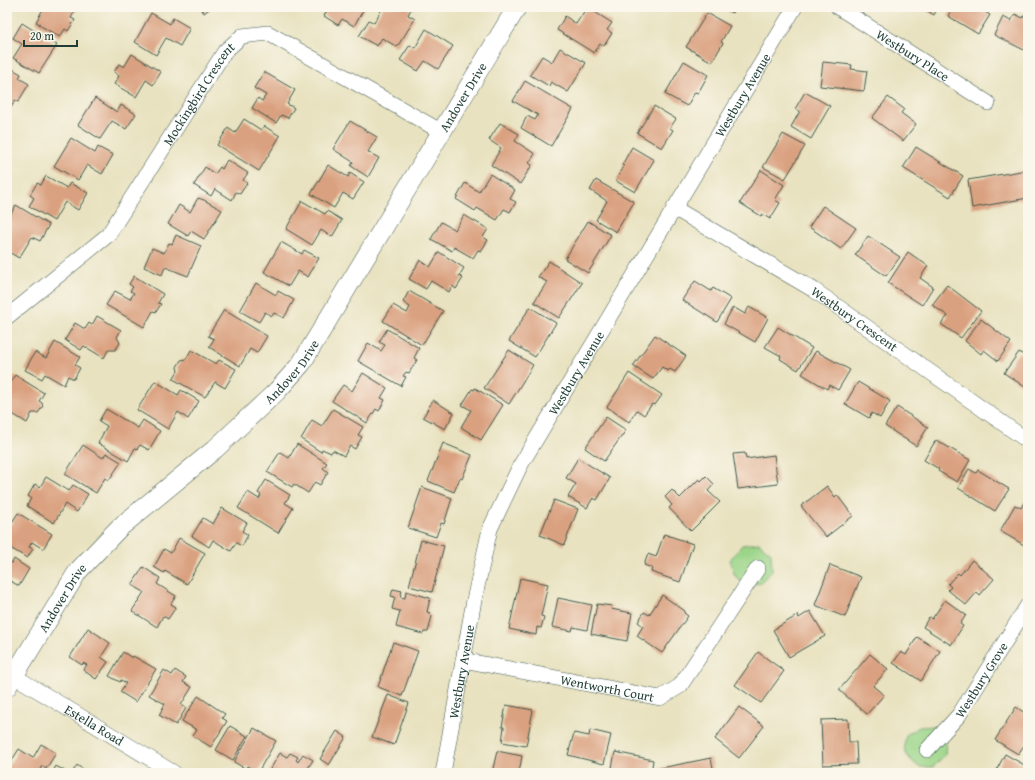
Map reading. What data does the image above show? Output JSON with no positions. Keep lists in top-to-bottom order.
{
  "streets": {
    "street": [
      "Westbury Place",
      "Mockingbird Crescent",
      "Westbury Avenue",
      "Andover Drive",
      "Westbury Crescent",
      "Westbury Grove",
      "Wentworth Court",
      "Estella Road"
    ]
  },
  "crossings": [
    ["Mockingbird Crescent", "Andover Drive"],
    ["Westbury Avenue", "Westbury Crescent"],
    ["Westbury Avenue", "Wentworth Court"],
    ["Andover Drive", "Estella Road"]
  ],
  "scale_bar": "20 m"
}
